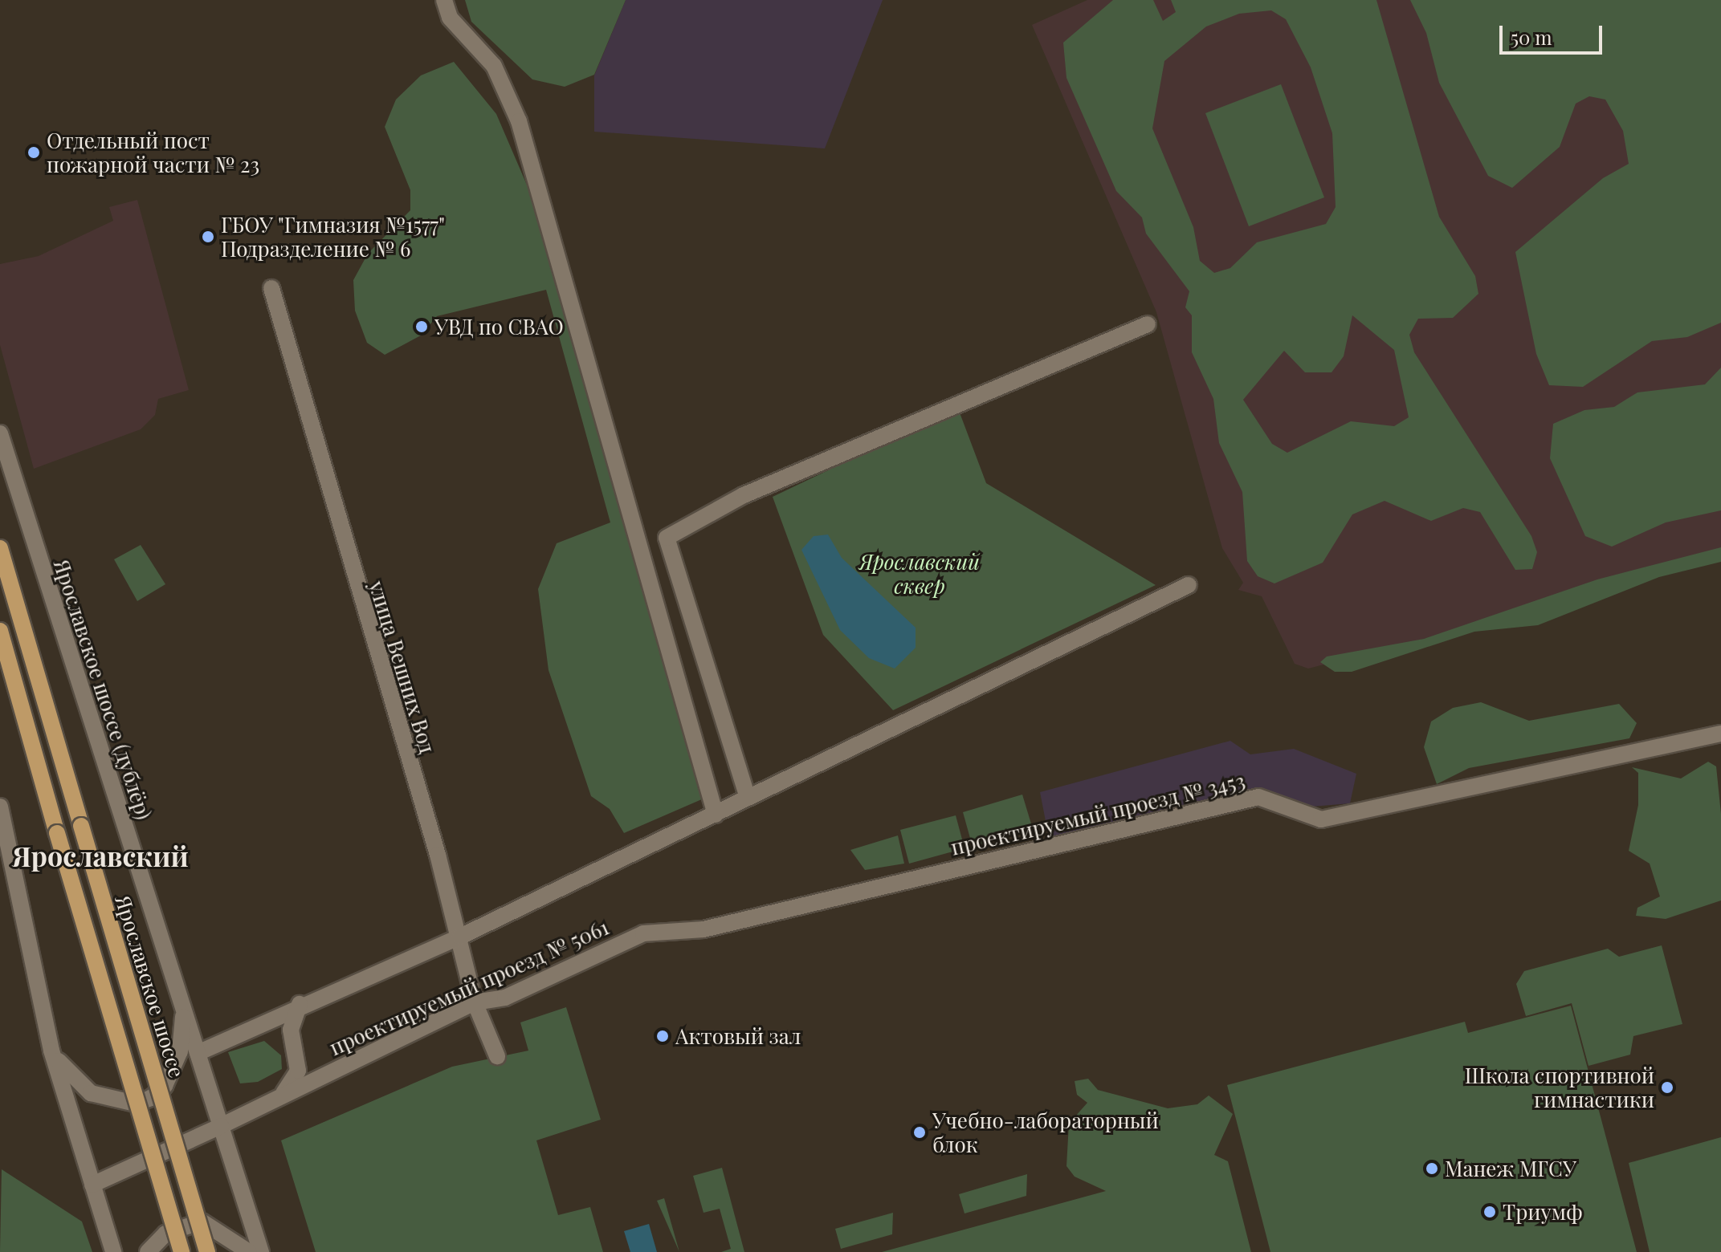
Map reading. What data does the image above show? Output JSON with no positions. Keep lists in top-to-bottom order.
{
  "streets": {
    "main road": ["Ярославское шоссе"],
    "street": [
      "улица Вешних Вод",
      "Ярославское шоссе (дублёр)",
      "проектируемый проезд № 3453",
      "проектируемый проезд № 5061"
    ]
  },
  "crossings": [
    ["улица Вешних Вод", "проектируемый проезд № 5061"],
    ["Ярославское шоссе (дублёр)", "проектируемый проезд № 5061"],
    ["проектируемый проезд № 3453", "проектируемый проезд № 5061"]
  ],
  "districts": ["Ярославский"],
  "parks": ["Ярославский сквер"],
  "places": [
    "Отдельный пост пожарной части № 23",
    "ГБОУ \"Гимназия №1577\" Подразделение № 6",
    "УВД по СВАО",
    "Актовый зал",
    "Школа спортивной гимнастики",
    "Учебно-лабораторный блок",
    "Манеж МГСУ",
    "Триумф"
  ],
  "scale_bar": "50 m"
}
